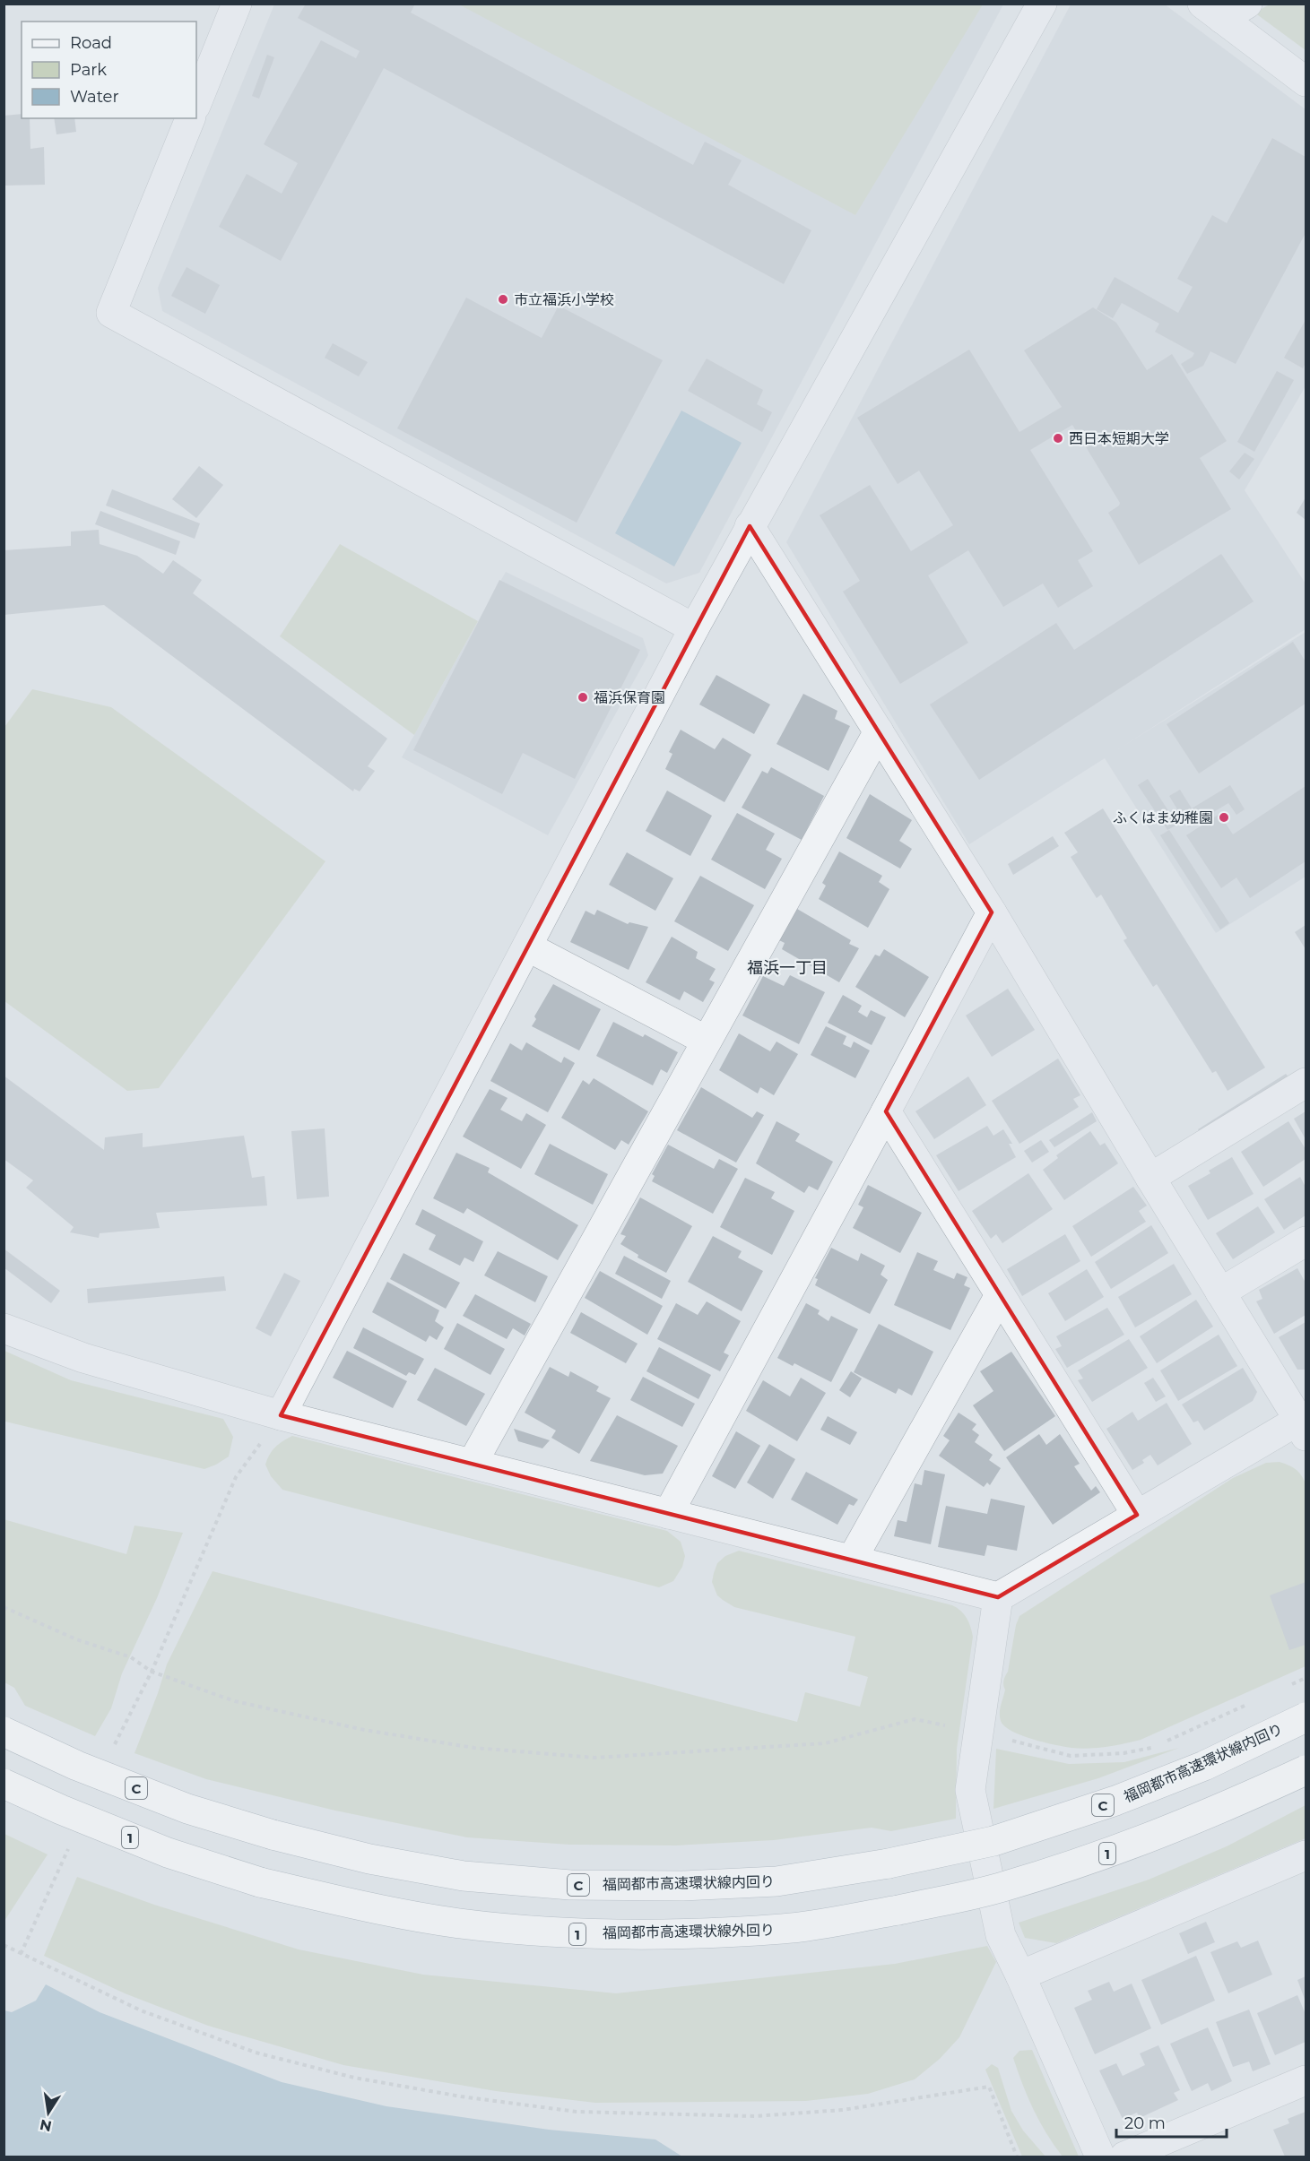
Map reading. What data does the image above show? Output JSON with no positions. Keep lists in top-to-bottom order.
{
  "streets": {
    "highway": [
      "福岡都市高速環状線内回り",
      "C",
      "1",
      "福岡都市高速環状線外回り"
    ]
  },
  "districts": ["福浜一丁目"],
  "places": [
    "市立福浜小学校",
    "西日本短期大学",
    "福浜保育園",
    "ふくはま幼稚園"
  ],
  "legend": ["Road", "Park", "Water"],
  "scale_bar": "20 m",
  "north": "bottom"
}
